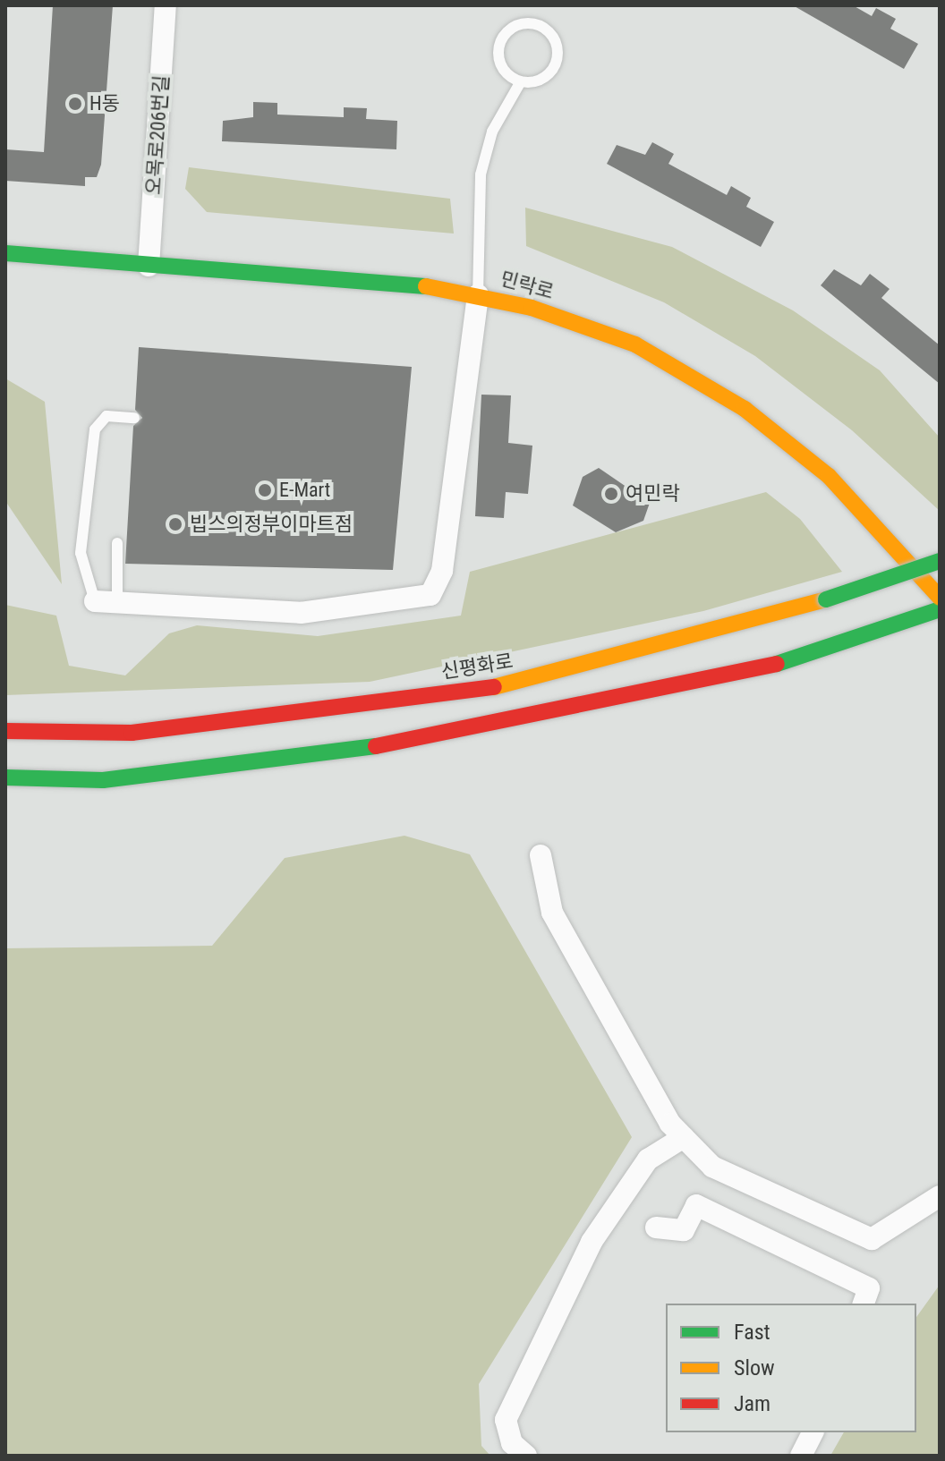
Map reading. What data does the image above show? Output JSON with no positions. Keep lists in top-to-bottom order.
{
  "streets": {
    "main road": ["민락로", "신평화로"],
    "street": ["오목로206번길"]
  },
  "crossings": [
    ["오목로206번길", "민락로"]
  ],
  "places": [
    "H동",
    "E-Mart",
    "여민락",
    "빕스의정부이마트점"
  ],
  "legend": ["Fast", "Slow", "Jam"]
}
